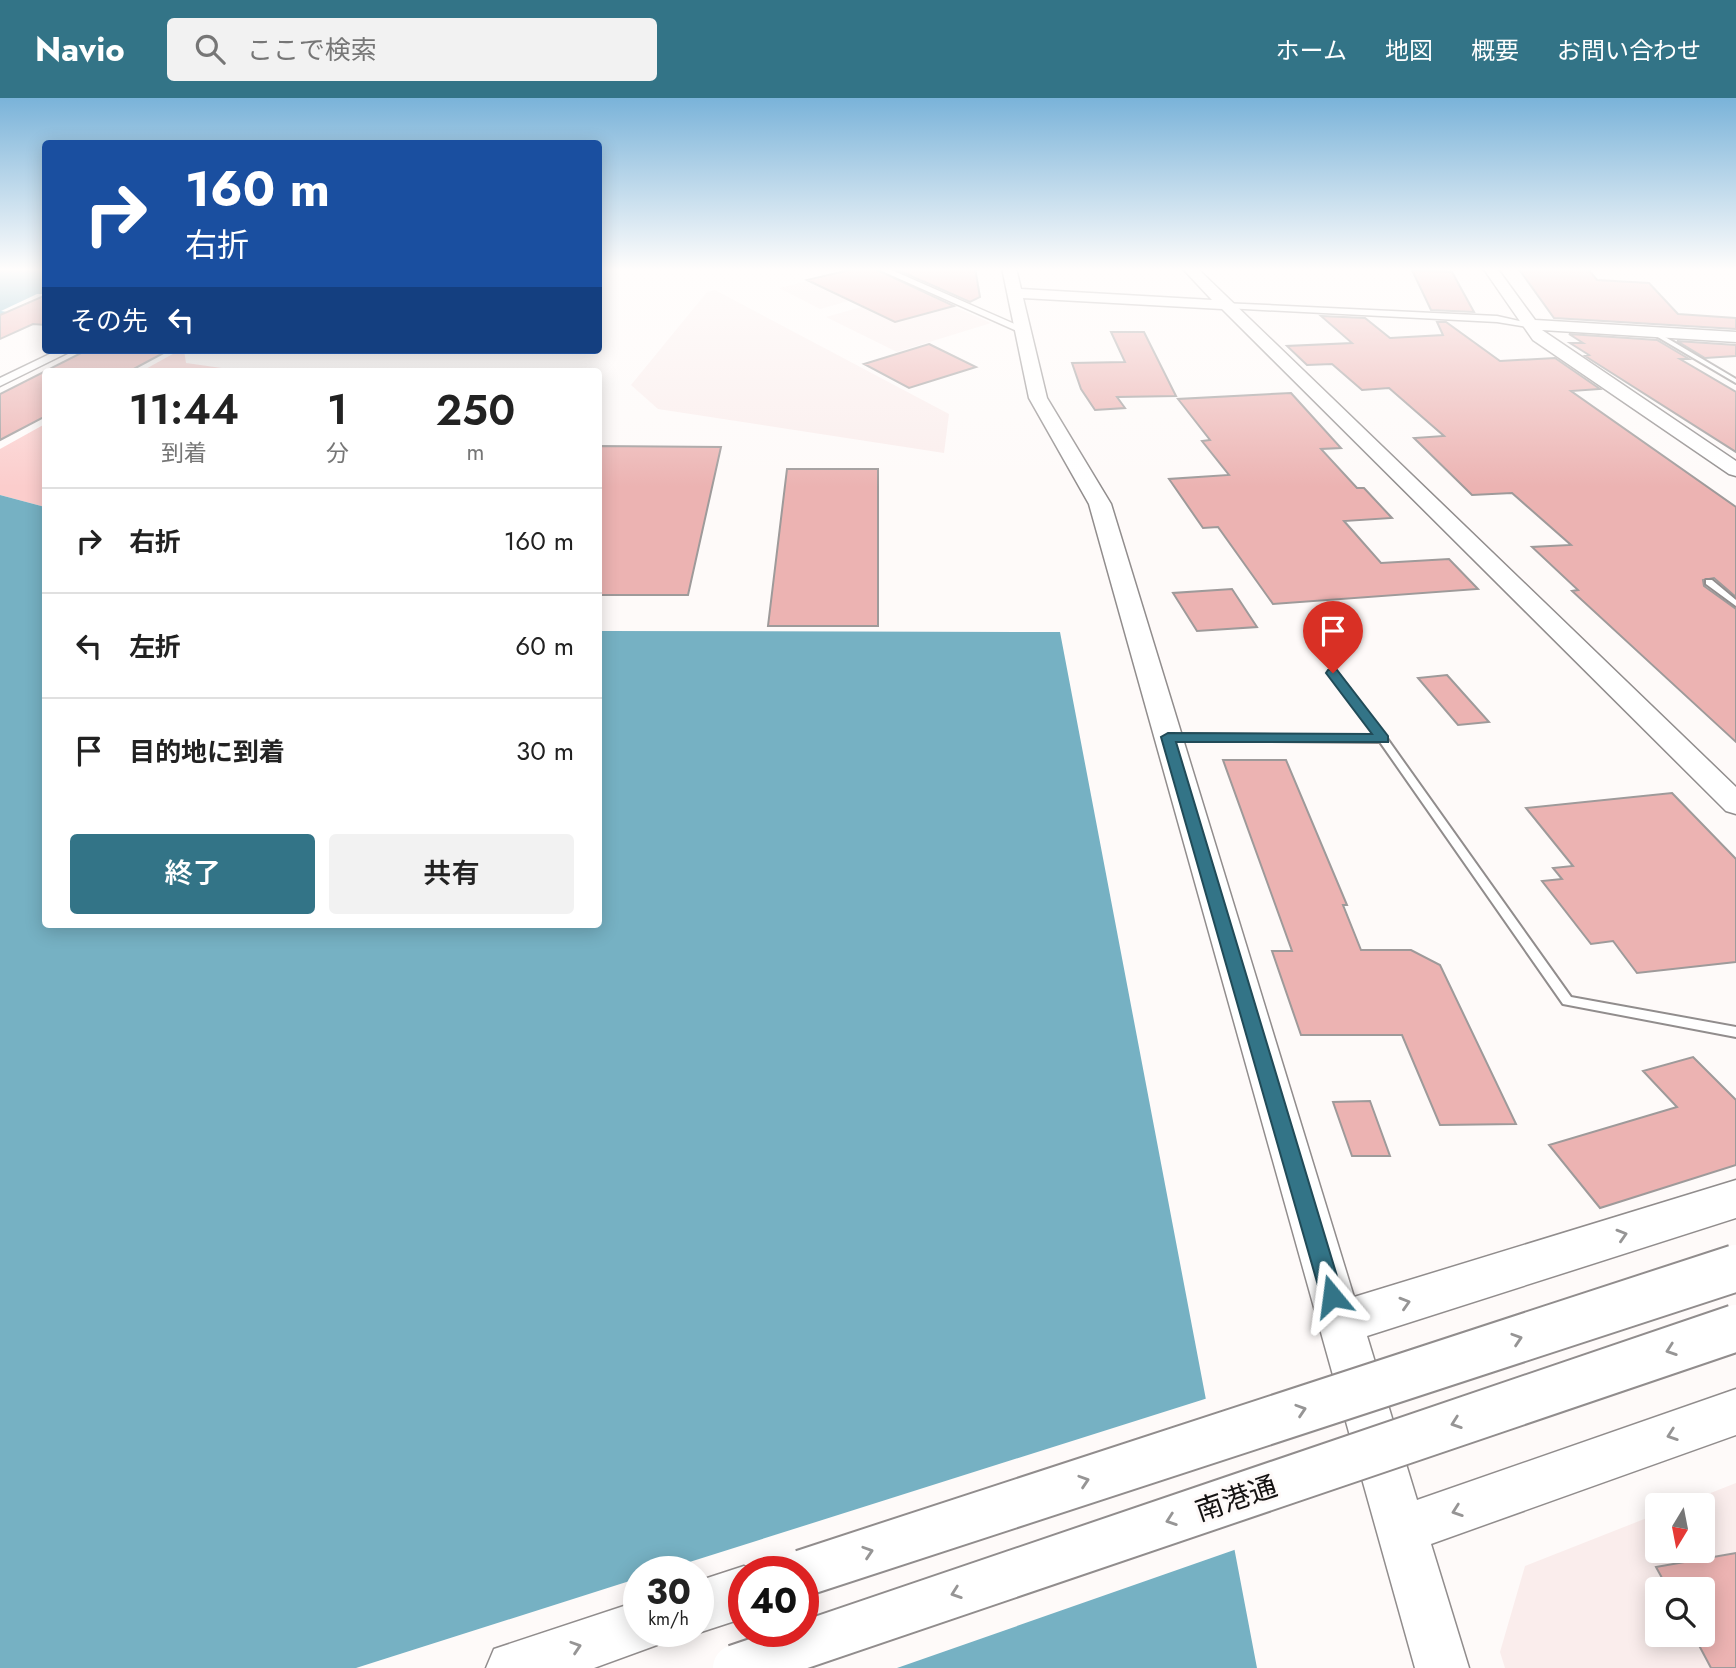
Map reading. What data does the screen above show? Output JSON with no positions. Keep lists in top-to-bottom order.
{
  "streets": {
    "street": ["南港通"]
  },
  "north": "bottom",
  "page": {
    "header": "Navio",
    "search": "ここで検索",
    "nav": [
      "ホーム",
      "地図",
      "概要",
      "お問い合わせ"
    ],
    "turn": ["160 m", "右折"],
    "then": "その先",
    "eta": [
      "11:44",
      "到着",
      "1",
      "分",
      "250",
      "m"
    ],
    "list": [
      {
        "name": "右折",
        "value": "160 m"
      },
      {
        "name": "左折",
        "value": "60 m"
      },
      {
        "name": "目的地に到着",
        "value": "30 m"
      }
    ],
    "buttons": ["終了", "共有"],
    "speed": "30 km/h",
    "limit": "40"
  }
}
